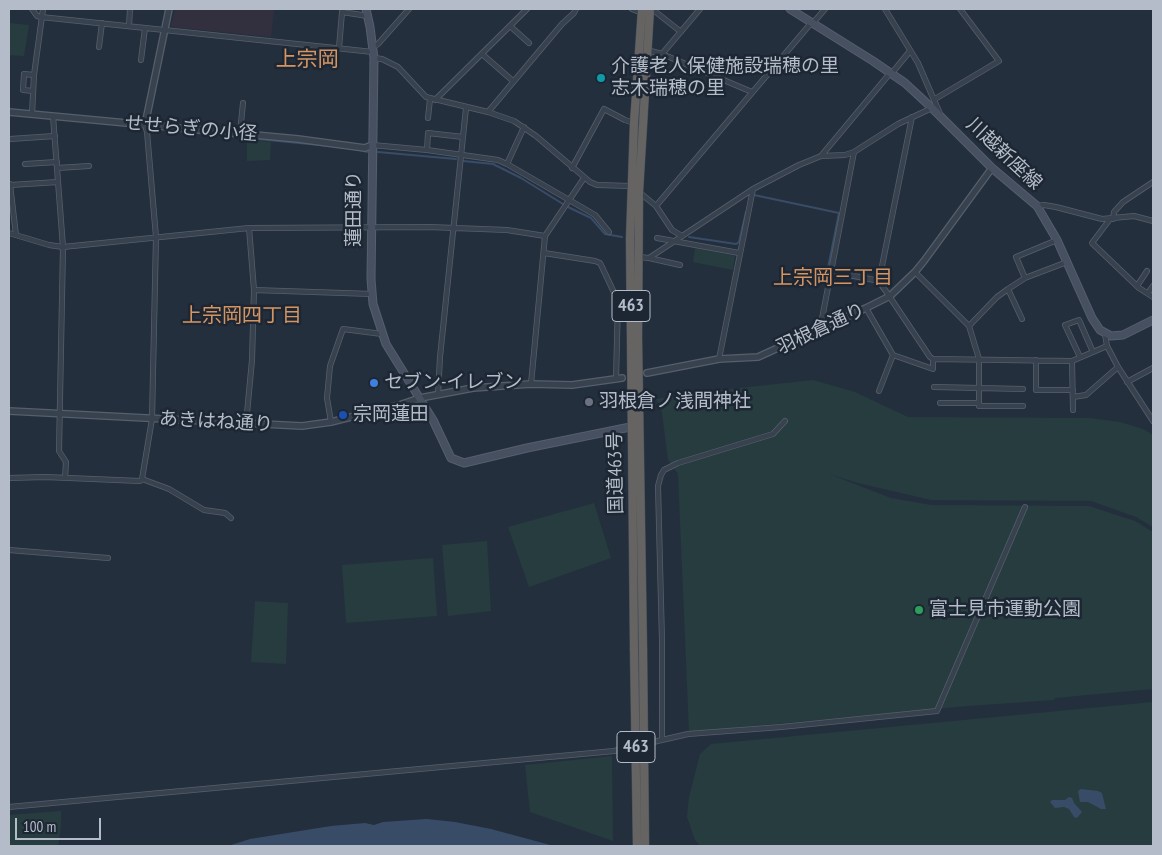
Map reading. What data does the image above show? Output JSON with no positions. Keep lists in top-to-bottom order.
{
  "streets": {
    "highway": ["463", "国道463号"],
    "main road": ["川越新座線", "蓮田通り"],
    "street": ["せせらぎの小径", "羽根倉通り", "あきはね通り"]
  },
  "crossings": [
    ["せせらぎの小径", "蓮田通り"],
    ["川越新座線", "羽根倉通り"],
    ["蓮田通り", "あきはね通り"],
    ["蓮田通り", "国道463号"]
  ],
  "districts": ["上宗岡", "上宗岡三丁目", "上宗岡四丁目"],
  "places": [
    "介護老人保健施設瑞穂の里 志木瑞穂の里",
    "セブン-イレブン",
    "羽根倉ノ浅間神社",
    "宗岡蓮田",
    "富士見市運動公園"
  ],
  "scale_bar": "100 m"
}
